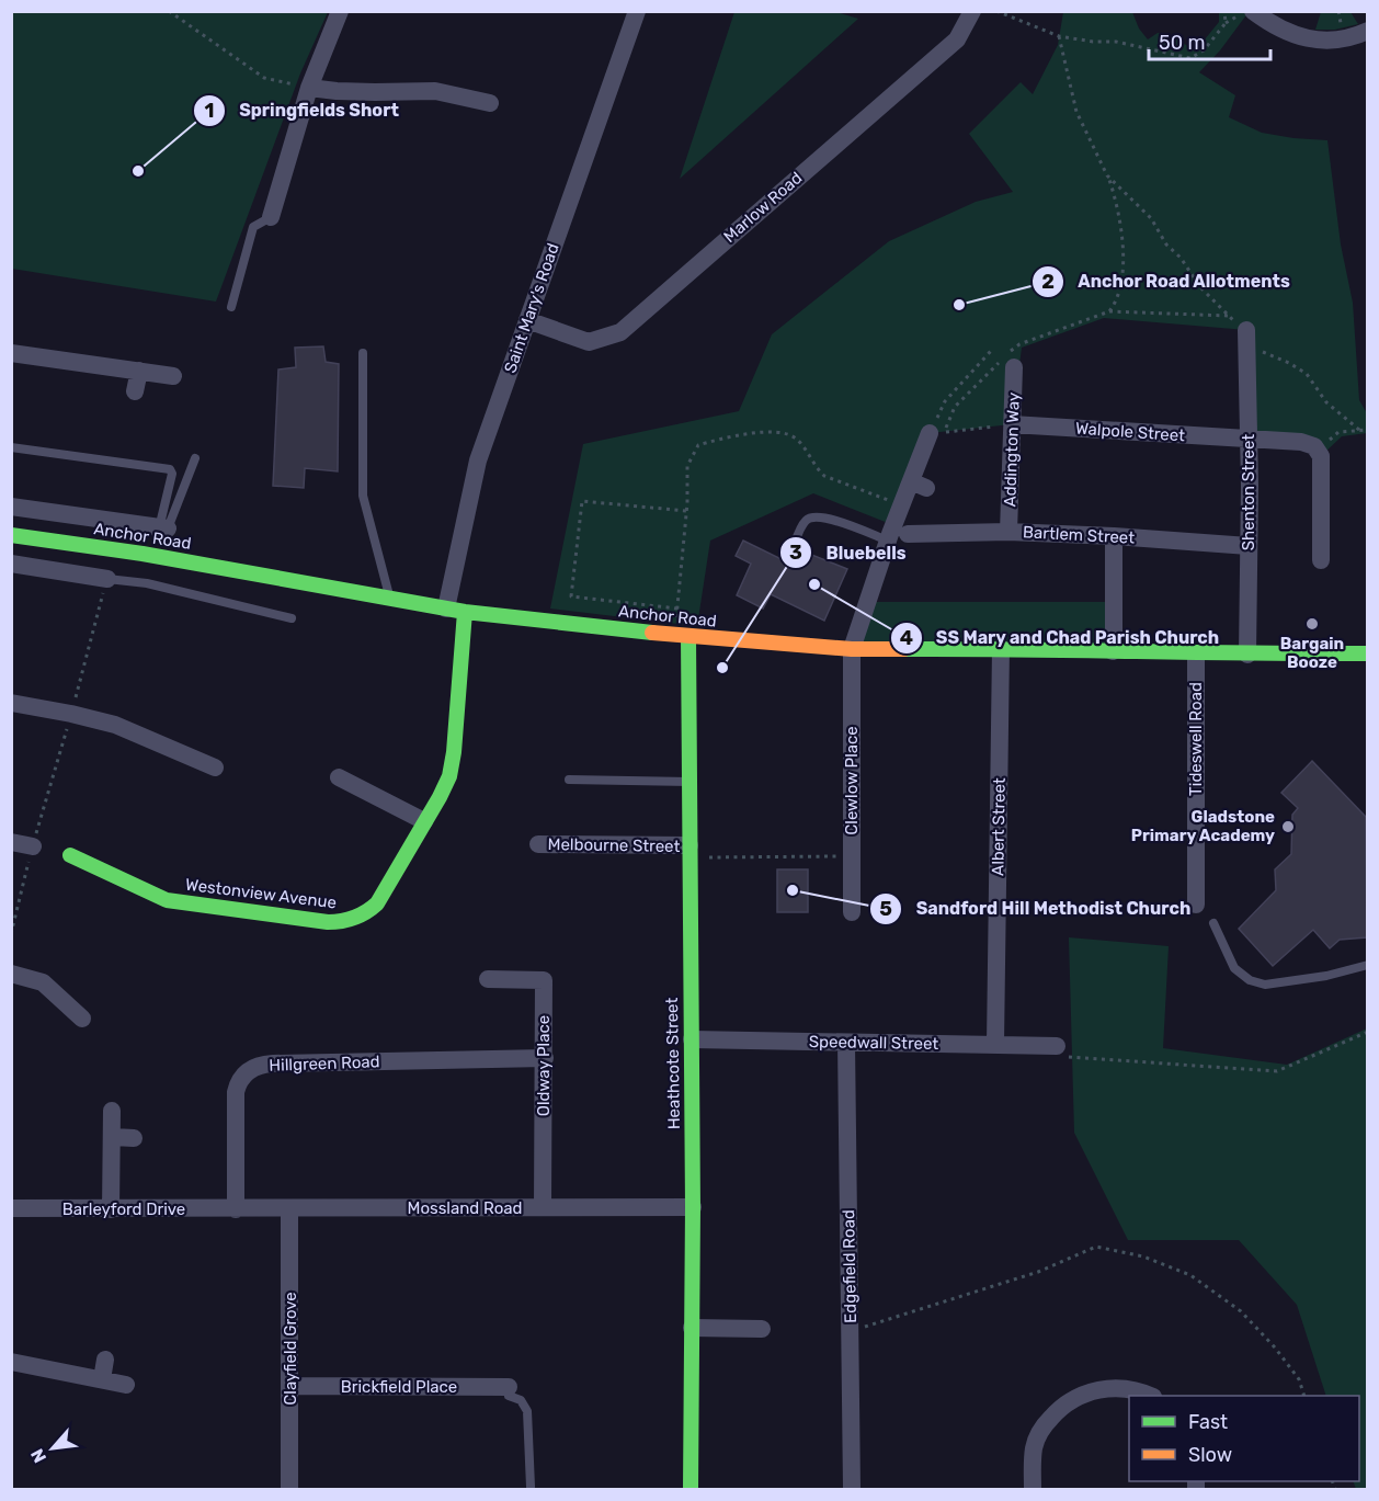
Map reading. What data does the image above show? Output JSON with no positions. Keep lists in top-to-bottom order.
{
  "streets": {
    "street": [
      "Marlow Road",
      "Saint Mary's Road",
      "Walpole Street",
      "Addington Way",
      "Shenton Street",
      "Bartlem Street",
      "Anchor Road",
      "Tideswell Road",
      "Clewlow Place",
      "Albert Street",
      "Melbourne Street",
      "Westonview Avenue",
      "Speedwall Street",
      "Hillgreen Road",
      "Heathcote Street",
      "Oldway Place",
      "Mossland Road",
      "Barleyford Drive",
      "Edgefield Road",
      "Clayfield Grove",
      "Brickfield Place"
    ]
  },
  "crossings": [
    ["Marlow Road", "Saint Mary's Road"],
    ["Saint Mary's Road", "Anchor Road"],
    ["Walpole Street", "Addington Way"],
    ["Walpole Street", "Shenton Street"],
    ["Addington Way", "Bartlem Street"],
    ["Shenton Street", "Bartlem Street"],
    ["Shenton Street", "Anchor Road"],
    ["Anchor Road", "Tideswell Road"],
    ["Anchor Road", "Clewlow Place"],
    ["Anchor Road", "Albert Street"],
    ["Anchor Road", "Westonview Avenue"],
    ["Anchor Road", "Heathcote Street"],
    ["Albert Street", "Speedwall Street"],
    ["Melbourne Street", "Heathcote Street"],
    ["Speedwall Street", "Heathcote Street"],
    ["Speedwall Street", "Edgefield Road"],
    ["Hillgreen Road", "Oldway Place"],
    ["Hillgreen Road", "Mossland Road"],
    ["Hillgreen Road", "Barleyford Drive"],
    ["Heathcote Street", "Mossland Road"],
    ["Oldway Place", "Mossland Road"],
    ["Mossland Road", "Barleyford Drive"],
    ["Mossland Road", "Clayfield Grove"],
    ["Clayfield Grove", "Brickfield Place"]
  ],
  "places": [
    "Springfields Short",
    "Anchor Road Allotments",
    "SS Mary and Chad Parish Church",
    "Bargain Booze",
    "Bluebells",
    "Gladstone Primary Academy",
    "Sandford Hill Methodist Church"
  ],
  "legend": ["Fast", "Slow"],
  "scale_bar": "50 m",
  "north": "bottom left"
}
